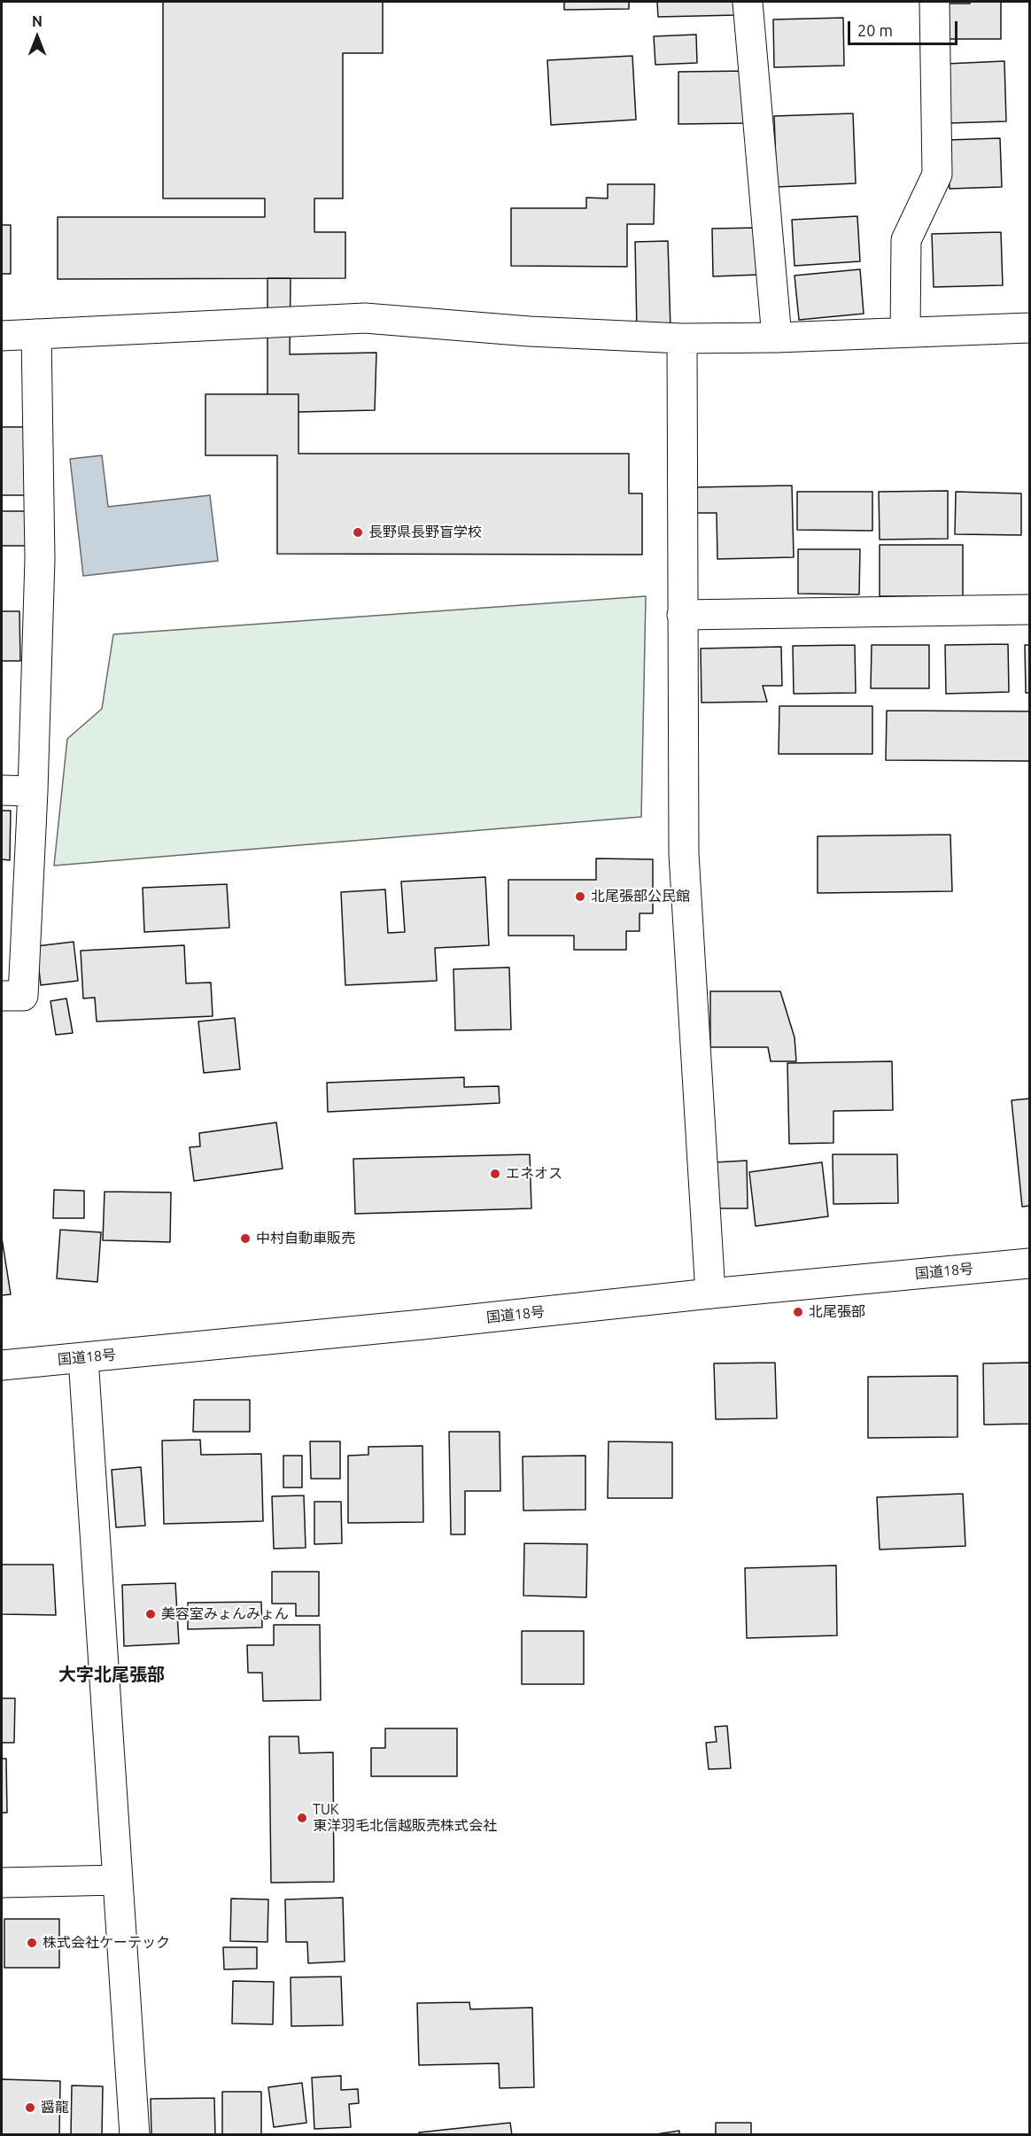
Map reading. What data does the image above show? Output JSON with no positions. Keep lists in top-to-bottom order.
{
  "streets": {
    "main road": ["国道18号"]
  },
  "districts": ["大字北尾張部"],
  "places": [
    "長野県長野盲学校",
    "北尾張部公民館",
    "エネオス",
    "中村自動車販売",
    "北尾張部",
    "美容室みょんみょん",
    "TUK 東洋羽毛北信越販売株式会社",
    "株式会社ケーテック",
    "醤龍"
  ],
  "scale_bar": "20 m",
  "north": "top"
}
